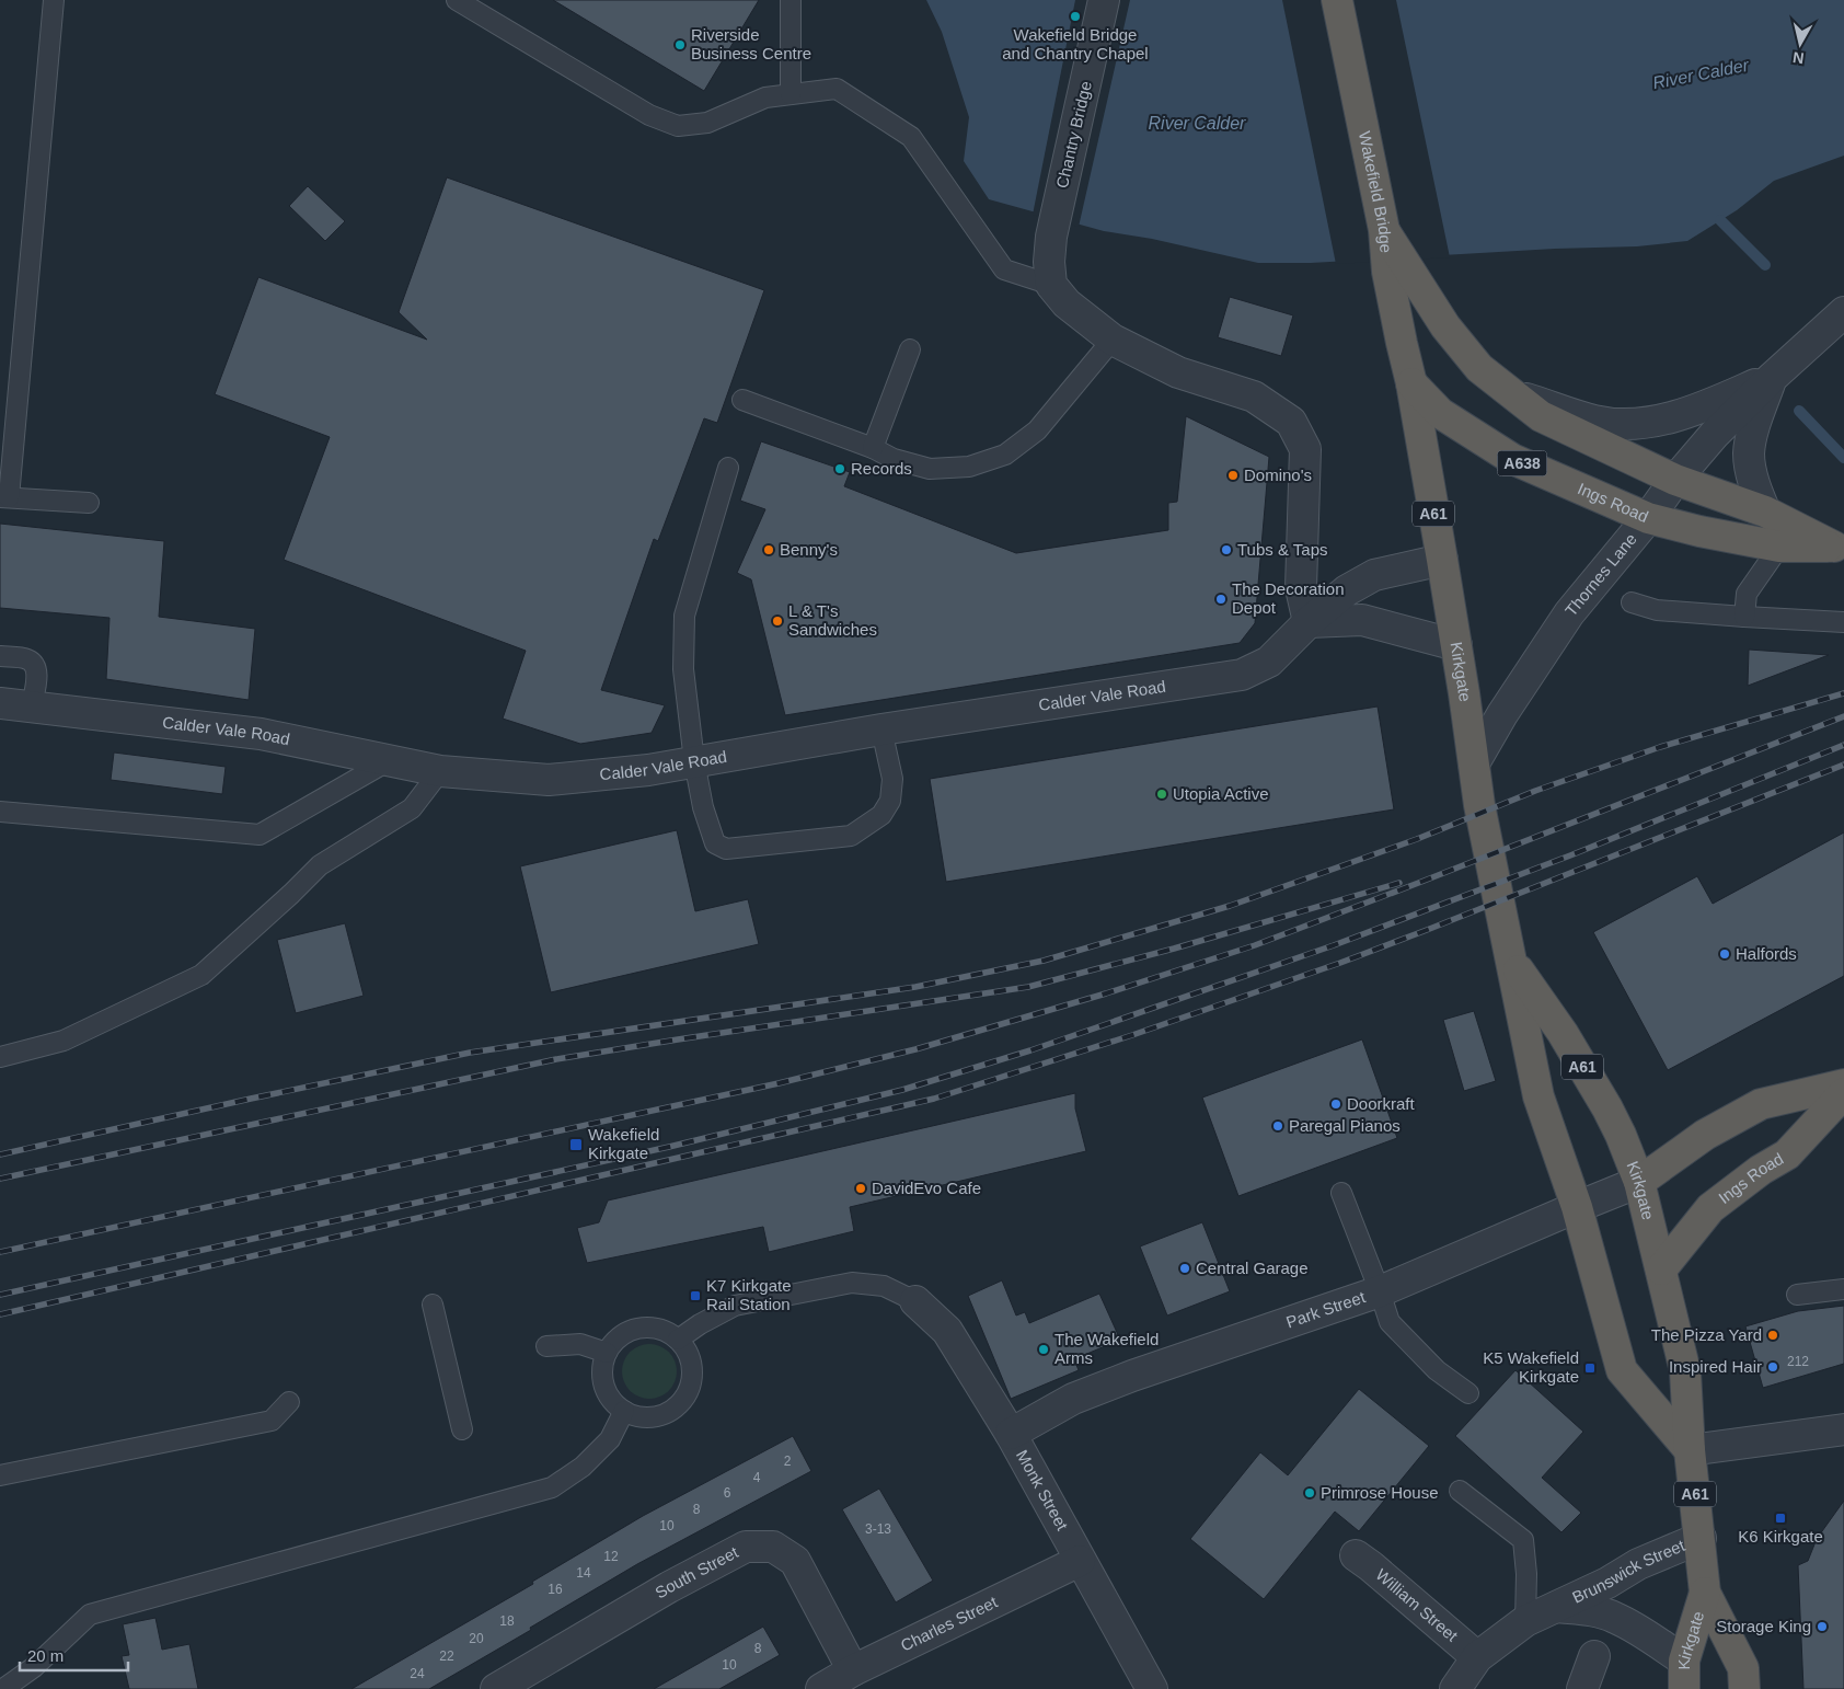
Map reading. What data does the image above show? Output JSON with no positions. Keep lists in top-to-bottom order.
{
  "streets": {
    "highway": [
      "Wakefield Bridge",
      "A638",
      "Ings Road",
      "A61",
      "Kirkgate"
    ],
    "street": [
      "Chantry Bridge",
      "Thornes Lane",
      "Calder Vale Road",
      "Park Street",
      "Monk Street",
      "Brunswick Street",
      "South Street",
      "William Street",
      "Charles Street"
    ]
  },
  "crossings": [
    ["Wakefield Bridge", "A638"],
    ["Wakefield Bridge", "Ings Road"],
    ["Wakefield Bridge", "Kirkgate"],
    ["A638", "Ings Road"],
    ["A638", "Thornes Lane"],
    ["Ings Road", "Thornes Lane"],
    ["Ings Road", "Kirkgate"],
    ["Thornes Lane", "Kirkgate"],
    ["Kirkgate", "Calder Vale Road"],
    ["Kirkgate", "Park Street"],
    ["Kirkgate", "Brunswick Street"],
    ["Park Street", "Monk Street"],
    ["Monk Street", "Charles Street"],
    ["Brunswick Street", "William Street"],
    ["South Street", "Charles Street"]
  ],
  "water": ["River Calder"],
  "places": {
    "other": [
      "Wakefield Bridge and Chantry Chapel",
      "Riverside Business Centre",
      "Records",
      "Domino's",
      "Benny's",
      "Tubs & Taps",
      "The Decoration Depot",
      "L & T's Sandwiches",
      "Utopia Active",
      "Halfords",
      "Doorkraft",
      "Paregal Pianos",
      "DavidEvo Cafe",
      "Central Garage",
      "The Pizza Yard",
      "The Wakefield Arms",
      "Inspired Hair",
      "Primrose House",
      "Storage King"
    ],
    "transit": [
      "Wakefield Kirkgate",
      "K7 Kirkgate Rail Station",
      "K5 Wakefield Kirkgate",
      "K6 Kirkgate"
    ]
  },
  "house_numbers": [
    "212",
    "2",
    "4",
    "6",
    "8",
    "10",
    "3-13",
    "12",
    "14",
    "16",
    "18",
    "20",
    "8",
    "22",
    "10",
    "24"
  ],
  "scale_bar": "20 m",
  "north": "bottom"
}
